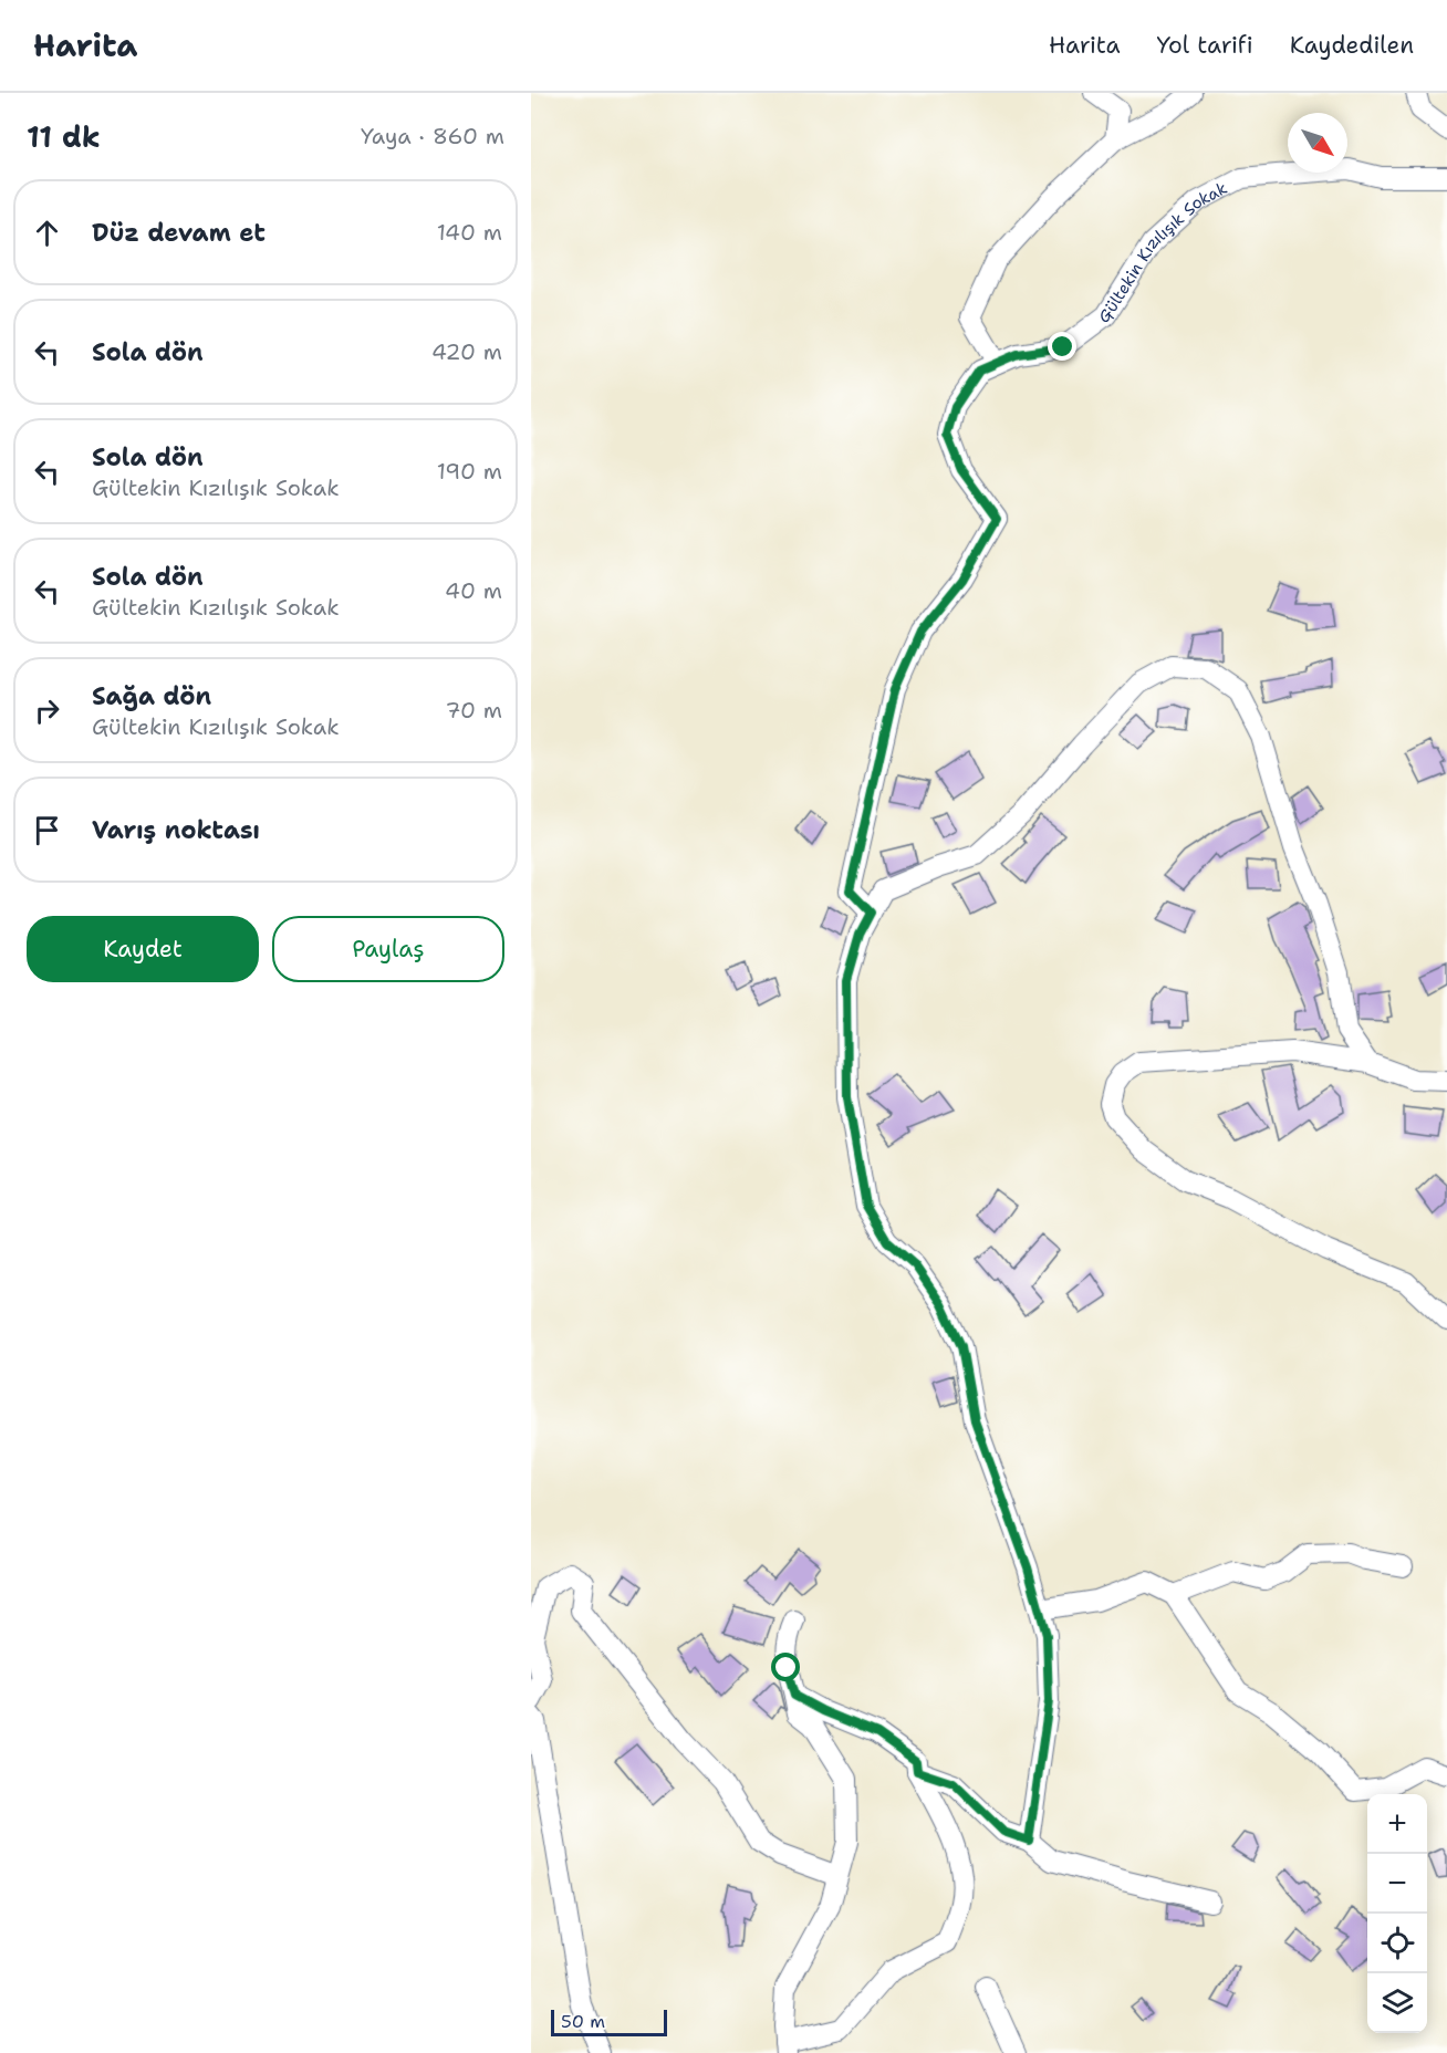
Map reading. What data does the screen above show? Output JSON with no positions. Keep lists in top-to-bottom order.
{
  "streets": {
    "street": ["Gültekin Kızılışık Sokak"]
  },
  "scale_bar": "50 m",
  "north": "bottom right",
  "page": {
    "header": "Harita",
    "nav": ["Harita", "Yol tarifi", "Kaydedilen"],
    "heading": ["11 dk", "Yaya · 860 m"],
    "list": [
      ["Düz devam et", "140 m"],
      ["Sola dön", "420 m"],
      ["Sola dön", "Gültekin Kızılışık Sokak", "190 m"],
      ["Sola dön", "Gültekin Kızılışık Sokak", "40 m"],
      ["Sağa dön", "Gültekin Kızılışık Sokak", "70 m"],
      "Varış noktası"
    ],
    "buttons": ["Kaydet", "Paylaş"],
    "map_buttons": ["+", "−"],
    "scale": "50 m"
  }
}
